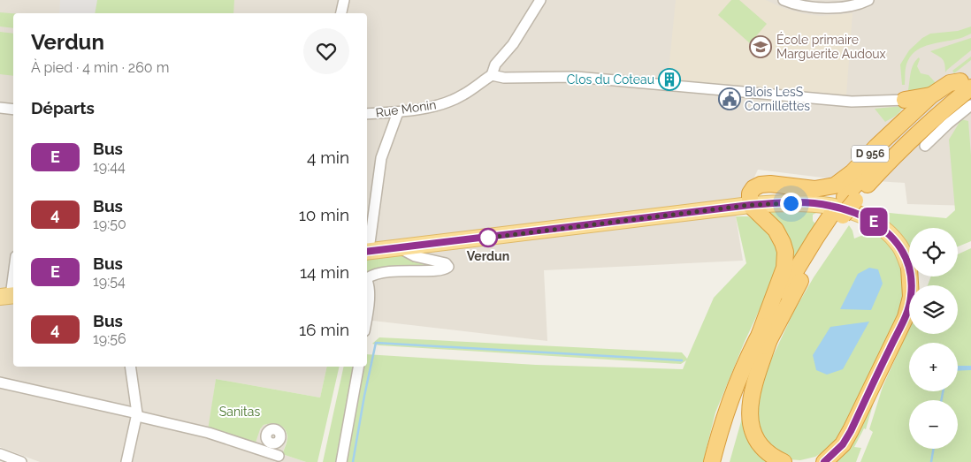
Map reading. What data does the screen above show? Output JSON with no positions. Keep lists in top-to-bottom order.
{
  "streets": {
    "highway": ["D 956"],
    "street": ["Rue Monin"]
  },
  "parks": ["Sanitas"],
  "places": {
    "school or university": ["École primaire Marguerite Audoux"],
    "building": ["Clos du Coteau"],
    "public building": ["Blois LesS Cornillettes"],
    "other": ["Verdun"]
  },
  "lines": ["bus line E"],
  "page": {
    "on_map": "E",
    "heading": [
      ["Verdun", "À pied · 4 min · 260 m"],
      "Départs"
    ],
    "list": [
      {
        "mark": "E",
        "name": "Bus",
        "note": "19:44",
        "value": "4 min"
      },
      {
        "mark": "4",
        "name": "Bus",
        "note": "19:50",
        "value": "10 min"
      },
      {
        "mark": "E",
        "name": "Bus",
        "note": "19:54",
        "value": "14 min"
      },
      {
        "mark": "4",
        "name": "Bus",
        "note": "19:56",
        "value": "16 min"
      }
    ],
    "map_buttons": ["+", "−"]
  }
}
